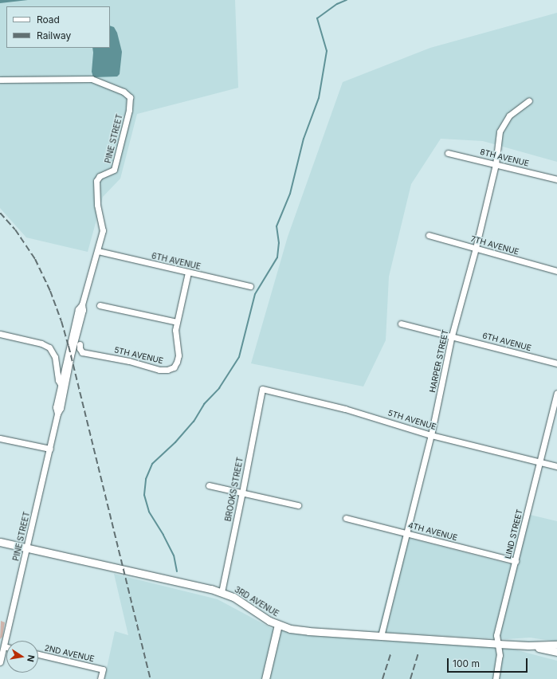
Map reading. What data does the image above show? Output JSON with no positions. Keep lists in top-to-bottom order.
{
  "streets": {
    "street": [
      "PINE STREET",
      "8TH AVENUE",
      "7TH AVENUE",
      "6TH AVENUE",
      "5TH AVENUE",
      "HARPER STREET",
      "BROOKS STREET",
      "4TH AVENUE",
      "LIND STREET",
      "3RD AVENUE",
      "2ND AVENUE"
    ]
  },
  "crossings": [
    ["PINE STREET", "6TH AVENUE"],
    ["PINE STREET", "3RD AVENUE"],
    ["8TH AVENUE", "HARPER STREET"],
    ["7TH AVENUE", "HARPER STREET"],
    ["6TH AVENUE", "5TH AVENUE"],
    ["6TH AVENUE", "HARPER STREET"],
    ["5TH AVENUE", "HARPER STREET"],
    ["5TH AVENUE", "BROOKS STREET"],
    ["5TH AVENUE", "LIND STREET"],
    ["HARPER STREET", "4TH AVENUE"],
    ["HARPER STREET", "3RD AVENUE"],
    ["BROOKS STREET", "3RD AVENUE"],
    ["4TH AVENUE", "LIND STREET"],
    ["LIND STREET", "3RD AVENUE"]
  ],
  "legend": ["Road", "Railway"],
  "scale_bar": "100 m",
  "north": "right"
}
